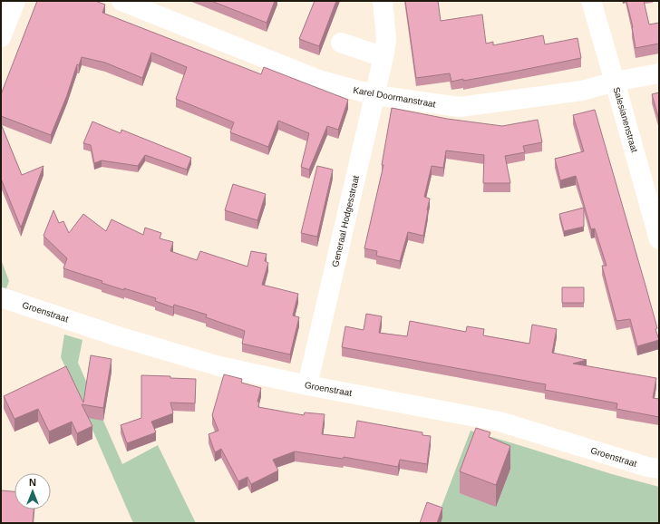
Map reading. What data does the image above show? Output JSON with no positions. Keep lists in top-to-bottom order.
{
  "streets": {
    "street": [
      "Karel Doormanstraat",
      "Salesianenstraat",
      "Generaal Hodgesstraat",
      "Groenstraat"
    ]
  },
  "crossings": [
    ["Karel Doormanstraat", "Salesianenstraat"],
    ["Karel Doormanstraat", "Generaal Hodgesstraat"],
    ["Generaal Hodgesstraat", "Groenstraat"]
  ],
  "north": "top"
}
